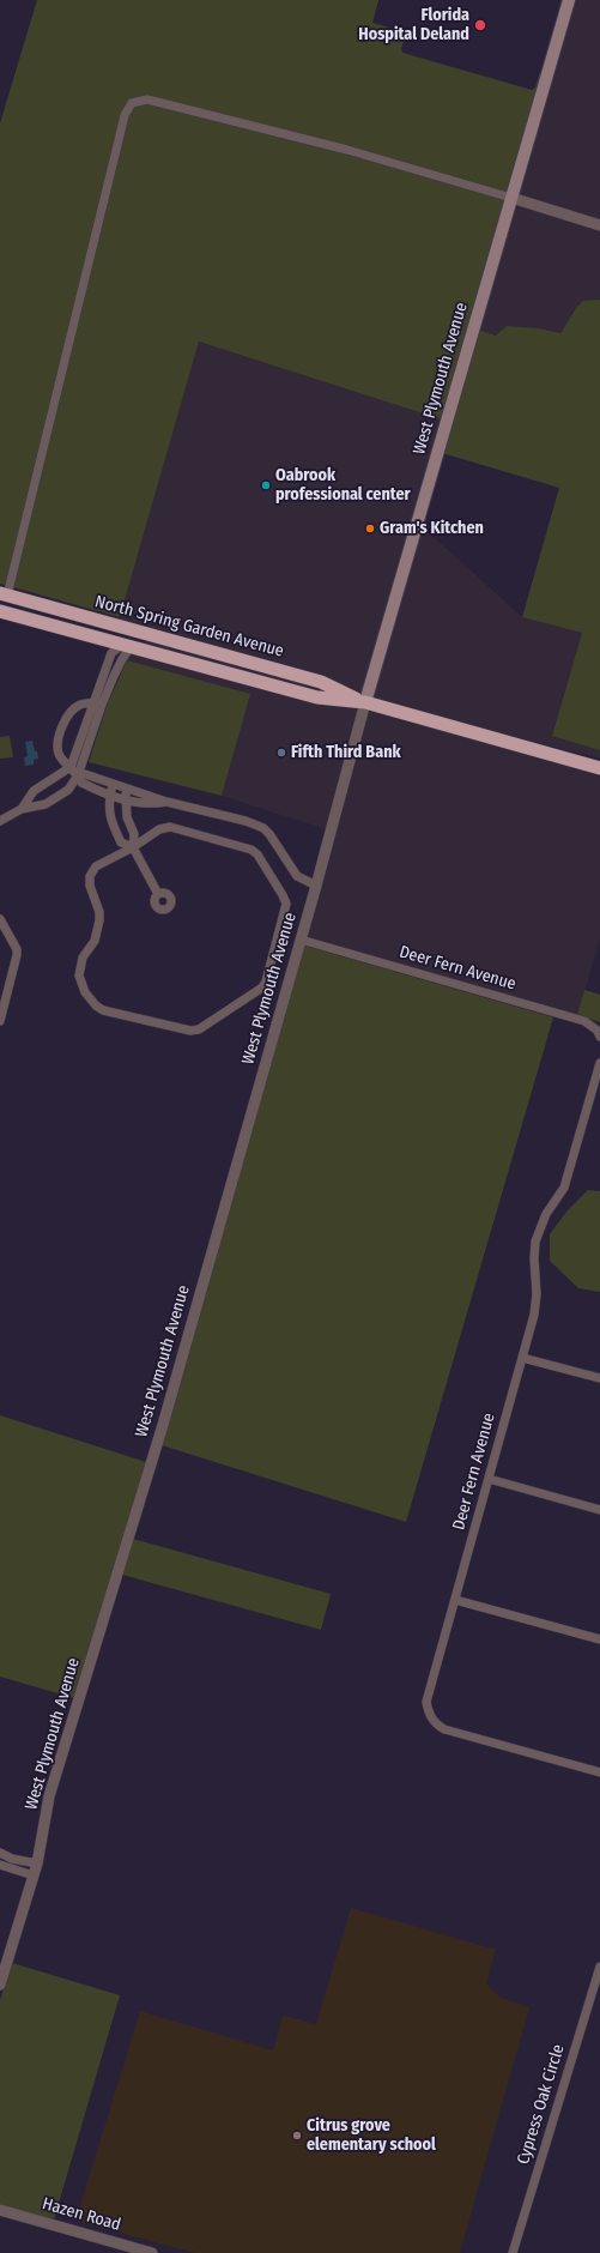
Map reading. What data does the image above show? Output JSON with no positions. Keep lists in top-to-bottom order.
{
  "streets": {
    "highway": ["North Spring Garden Avenue"],
    "main road": ["West Plymouth Avenue"],
    "street": ["Deer Fern Avenue", "Cypress Oak Circle", "Hazen Road"]
  },
  "crossings": [
    ["West Plymouth Avenue", "North Spring Garden Avenue"],
    ["West Plymouth Avenue", "Deer Fern Avenue"]
  ],
  "places": [
    "Florida Hospital Deland",
    "Oabrook professional center",
    "Gram's Kitchen",
    "Fifth Third Bank",
    "Citrus grove elementary school"
  ]
}
